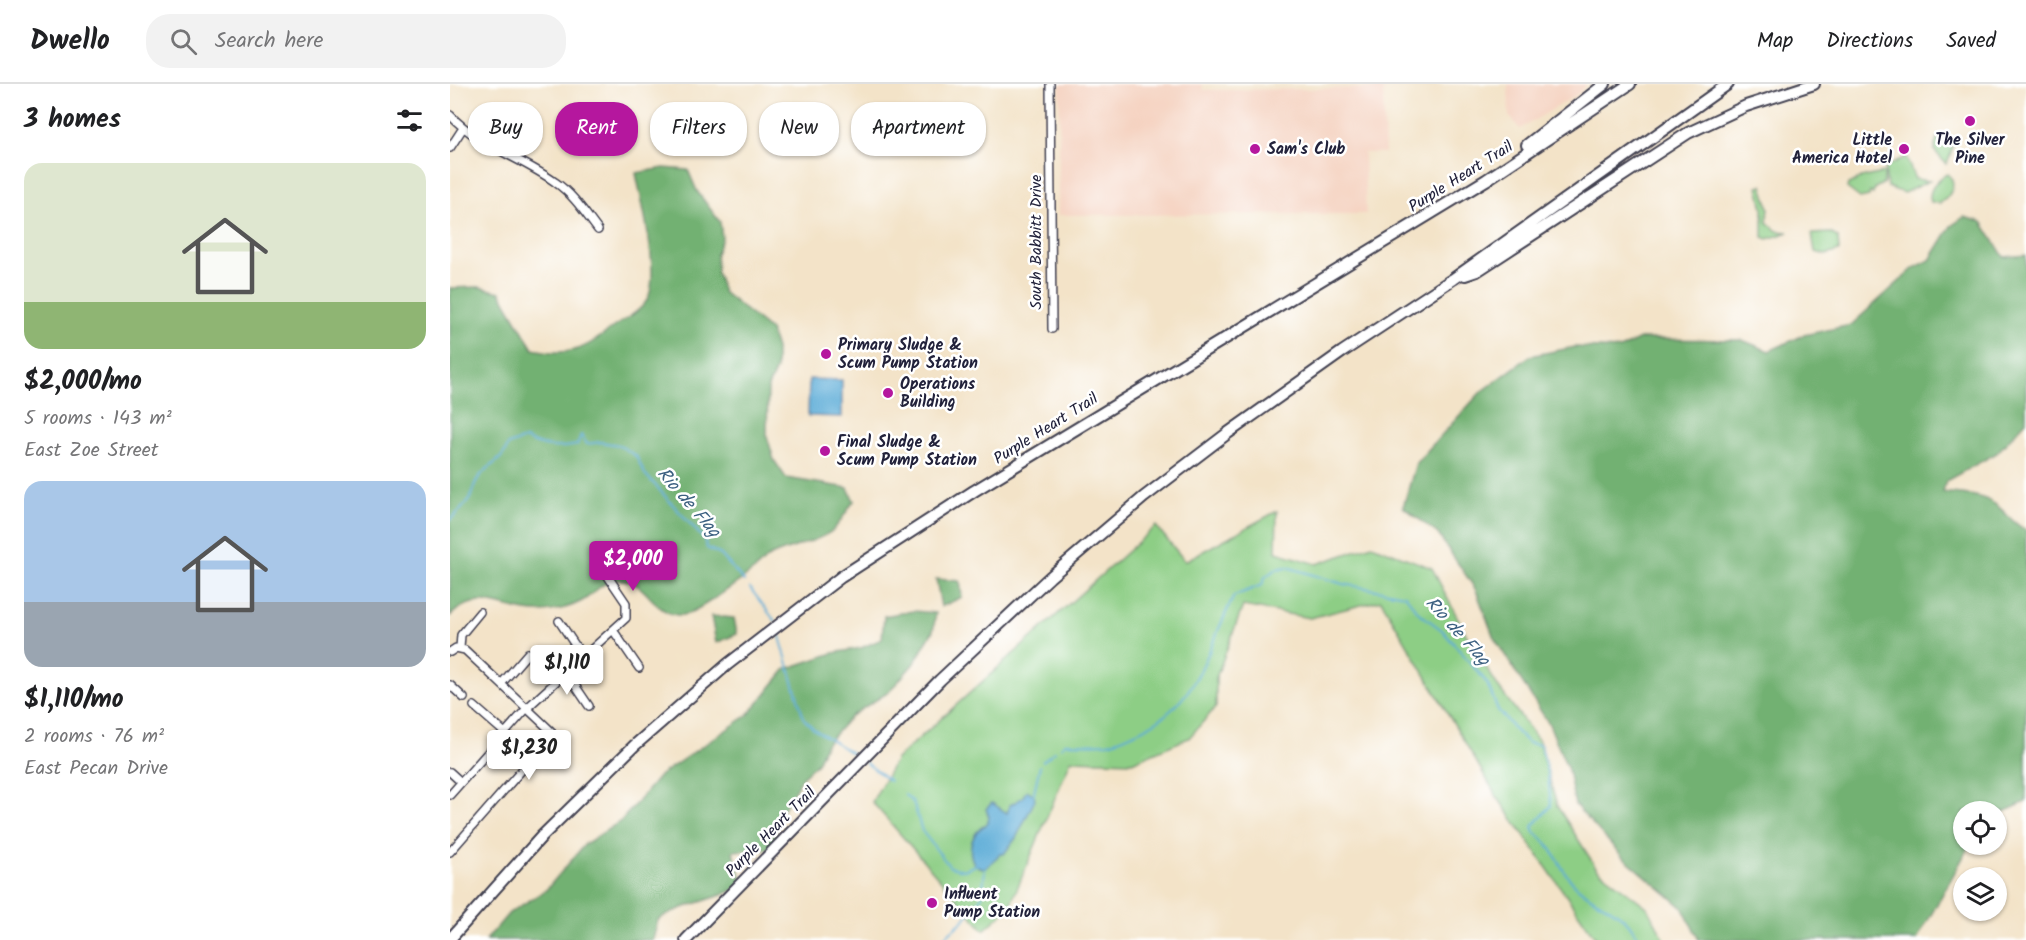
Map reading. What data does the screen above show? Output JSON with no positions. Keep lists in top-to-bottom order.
{
  "streets": {
    "highway": ["Purple Heart Trail"],
    "street": ["South Babbitt Drive"]
  },
  "water": ["Rio de Flag"],
  "places": [
    "The Silver Pine",
    "Sam's Club",
    "Little America Hotel",
    "Primary Sludge & Scum Pump Station",
    "Operations Building",
    "Final Sludge & Scum Pump Station",
    "Influent Pump Station"
  ],
  "page": {
    "header": "Dwello",
    "search": "Search here",
    "nav": ["Map", "Directions", "Saved"],
    "heading": "3 homes",
    "chip": [
      "Buy",
      "Rent",
      "Filters",
      "New",
      "Apartment"
    ],
    "list": [
      {
        "name": "$2,000/mo",
        "note": "5 rooms · 143 m² · East Zoe Street"
      },
      {
        "name": "$1,110/mo",
        "note": "2 rooms · 76 m² · East Pecan Drive"
      }
    ],
    "price": ["$2,000", "$1,110", "$1,230"]
  }
}
